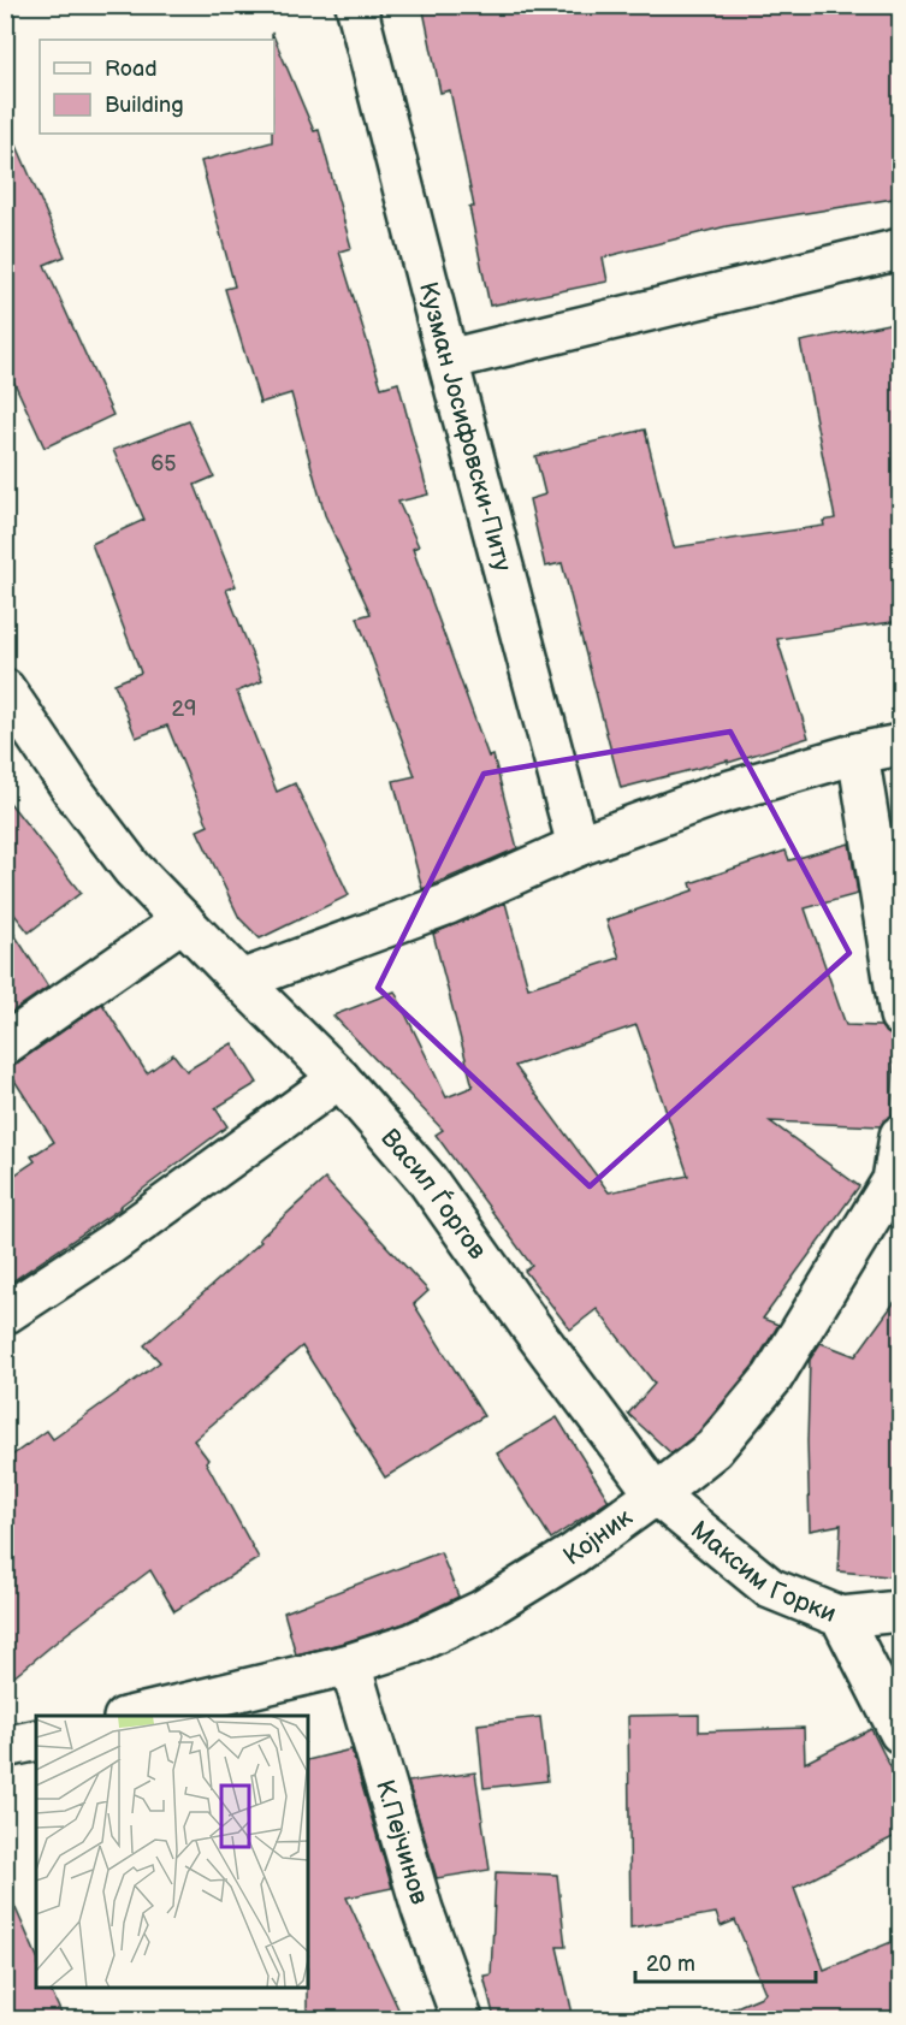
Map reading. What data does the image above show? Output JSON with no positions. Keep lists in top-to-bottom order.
{
  "streets": {
    "street": [
      "Кузман Јосифовски-Питу",
      "Васил Ѓоргов",
      "Којник",
      "Максим Горки",
      "К.Пејчинов"
    ]
  },
  "crossings": [
    ["Васил Ѓоргов", "Којник"],
    ["Васил Ѓоргов", "Максим Горки"],
    ["Којник", "Максим Горки"],
    ["Којник", "К.Пејчинов"]
  ],
  "house_numbers": ["65", "29"],
  "legend": ["Road", "Building"],
  "scale_bar": "20 m"
}
